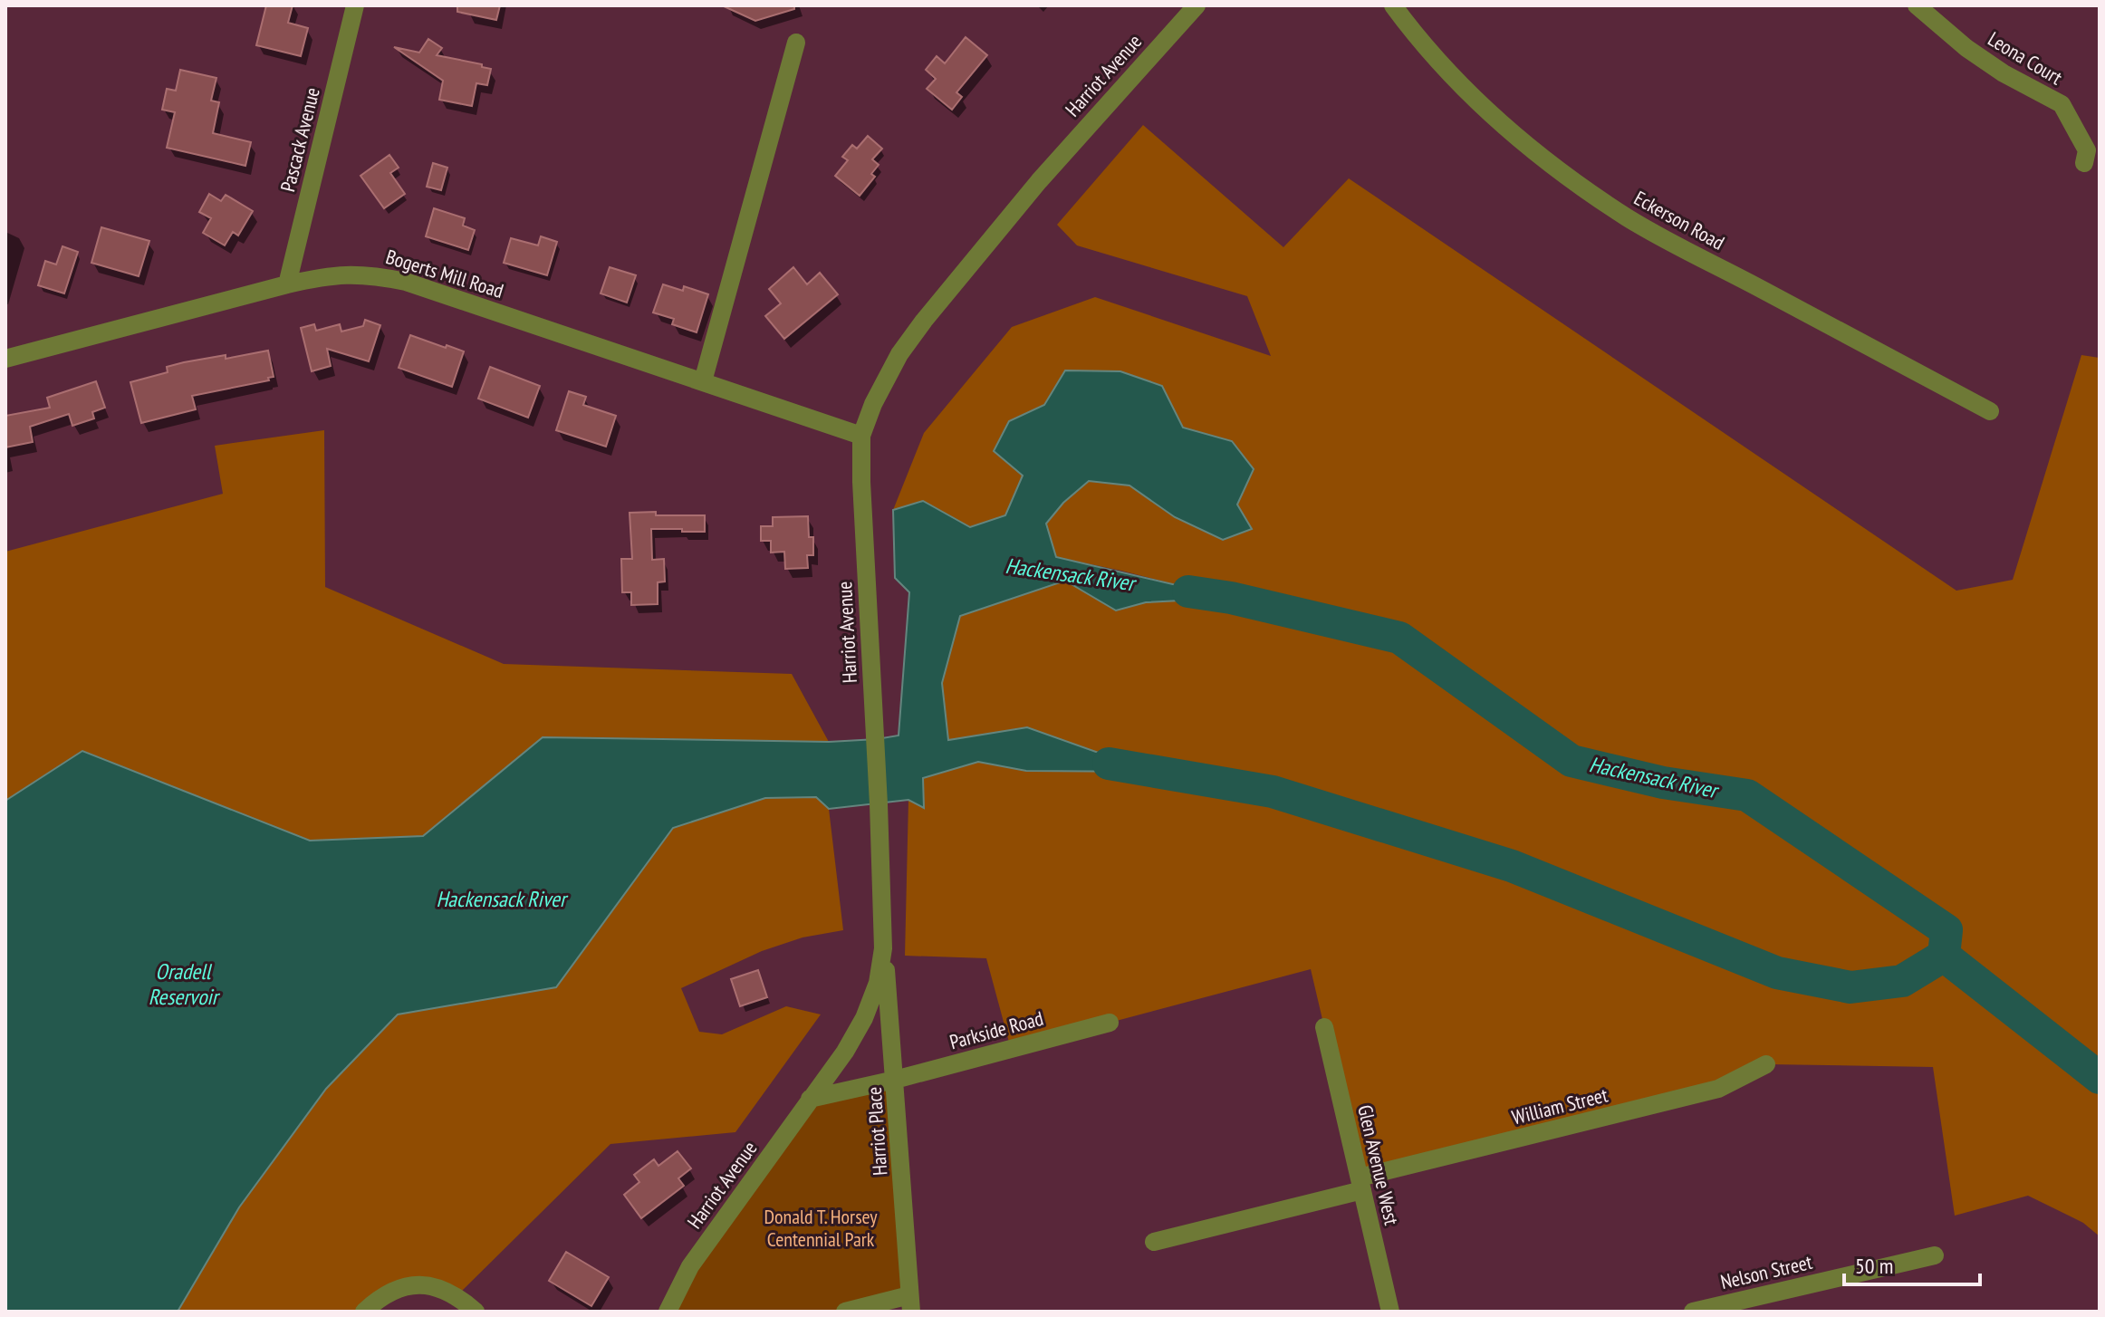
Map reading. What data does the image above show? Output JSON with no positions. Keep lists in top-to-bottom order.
{
  "streets": {
    "street": [
      "Leona Court",
      "Harriot Avenue",
      "Pascack Avenue",
      "Eckerson Road",
      "Bogerts Mill Road",
      "Parkside Road",
      "William Street",
      "Harriot Place",
      "Glen Avenue West",
      "Nelson Street"
    ]
  },
  "crossings": [
    ["Harriot Avenue", "Bogerts Mill Road"],
    ["Harriot Avenue", "Parkside Road"],
    ["Harriot Avenue", "Harriot Place"],
    ["Pascack Avenue", "Bogerts Mill Road"],
    ["Parkside Road", "Harriot Place"],
    ["William Street", "Glen Avenue West"]
  ],
  "water": ["Hackensack River", "Oradell Reservoir"],
  "parks": ["Donald T. Horsey Centennial Park"],
  "scale_bar": "50 m"
}
